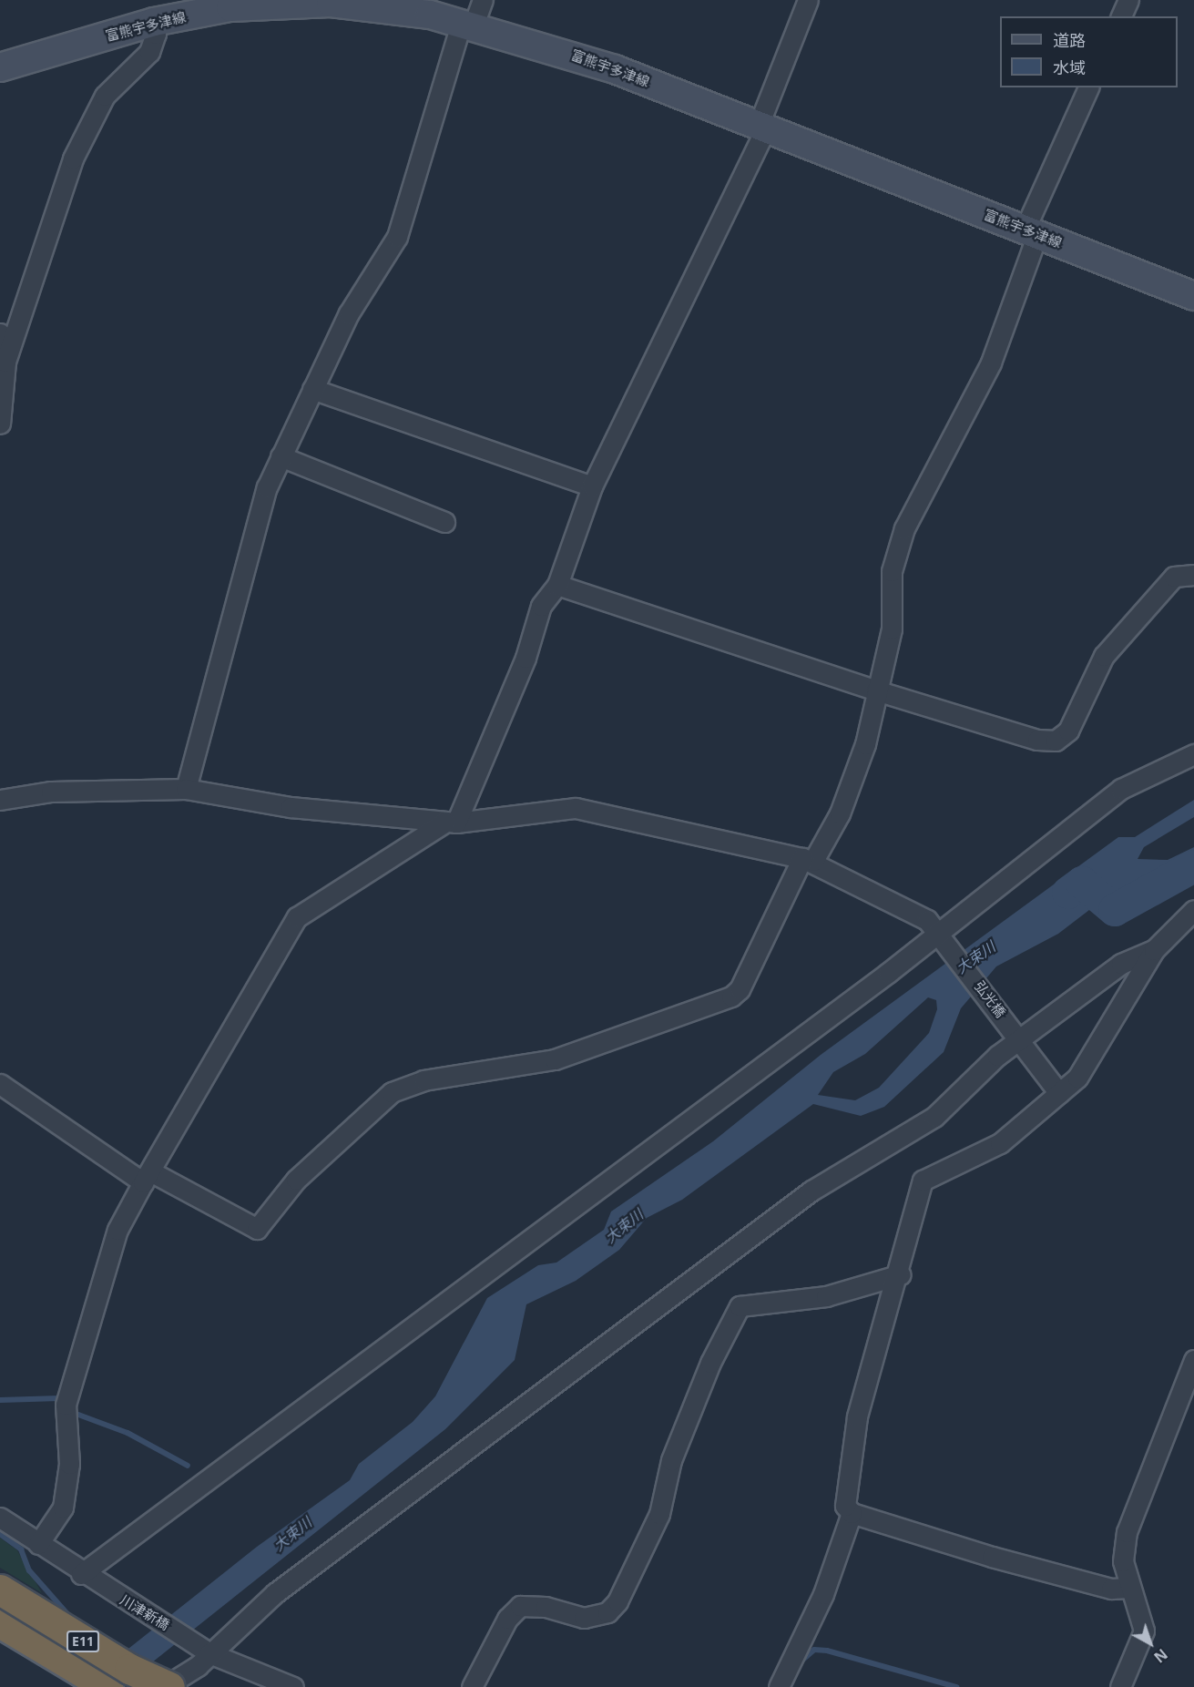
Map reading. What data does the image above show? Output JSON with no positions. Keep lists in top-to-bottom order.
{
  "streets": {
    "highway": ["E11"],
    "main road": ["富熊宇多津線"],
    "street": ["弘光橋", "川津新橋"]
  },
  "water": ["大束川"],
  "legend": ["道路", "水域"],
  "north": "bottom right"
}
